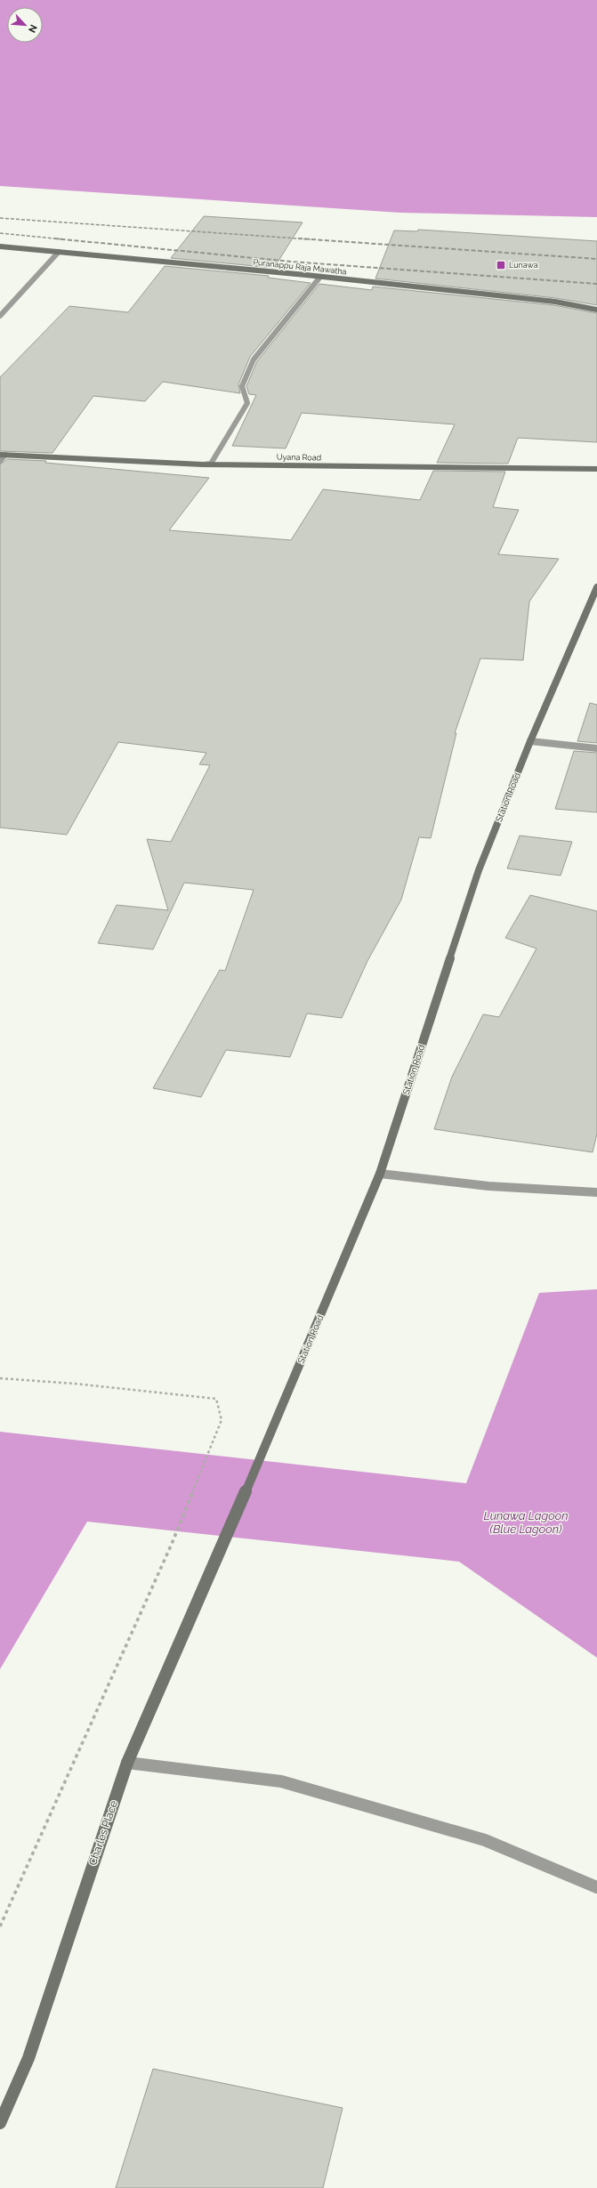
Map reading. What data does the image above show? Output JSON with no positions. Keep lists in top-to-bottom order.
{
  "streets": {
    "street": [
      "Puranappu Raja Mawatha",
      "Uyana Road",
      "Station Road",
      "Charles Place"
    ]
  },
  "crossings": [
    ["Station Road", "Charles Place"]
  ],
  "water": ["Lunawa Lagoon (Blue Lagoon)"],
  "places": {
    "transit": ["Lunawa"]
  },
  "north": "bottom right"
}
